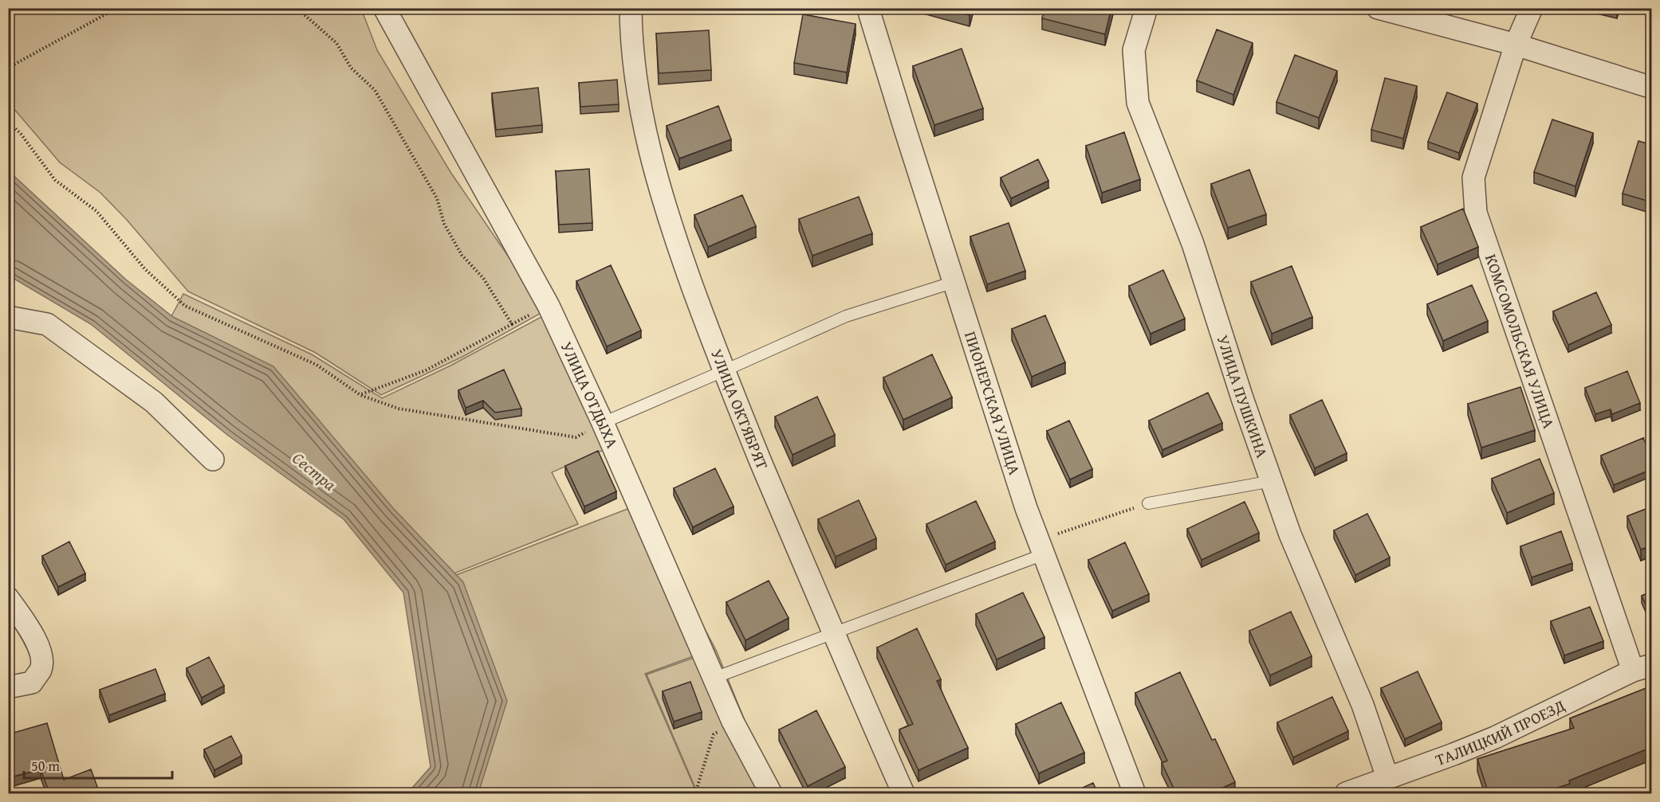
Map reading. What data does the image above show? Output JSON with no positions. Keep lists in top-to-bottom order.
{
  "streets": {
    "street": [
      "КОМСОМОЛЬСКАЯ УЛИЦА",
      "УЛИЦА ОТДЫХА",
      "УЛИЦА ПУШКИНА",
      "ПИОНЕРСКАЯ УЛИЦА",
      "УЛИЦА ОКТЯБРЯТ",
      "ТАЛИЦКИЙ ПРОЕЗД"
    ]
  },
  "crossings": [
    ["КОМСОМОЛЬСКАЯ УЛИЦА", "ТАЛИЦКИЙ ПРОЕЗД"],
    ["УЛИЦА ПУШКИНА", "ТАЛИЦКИЙ ПРОЕЗД"]
  ],
  "water": ["Сестра"],
  "scale_bar": "50 m"
}
